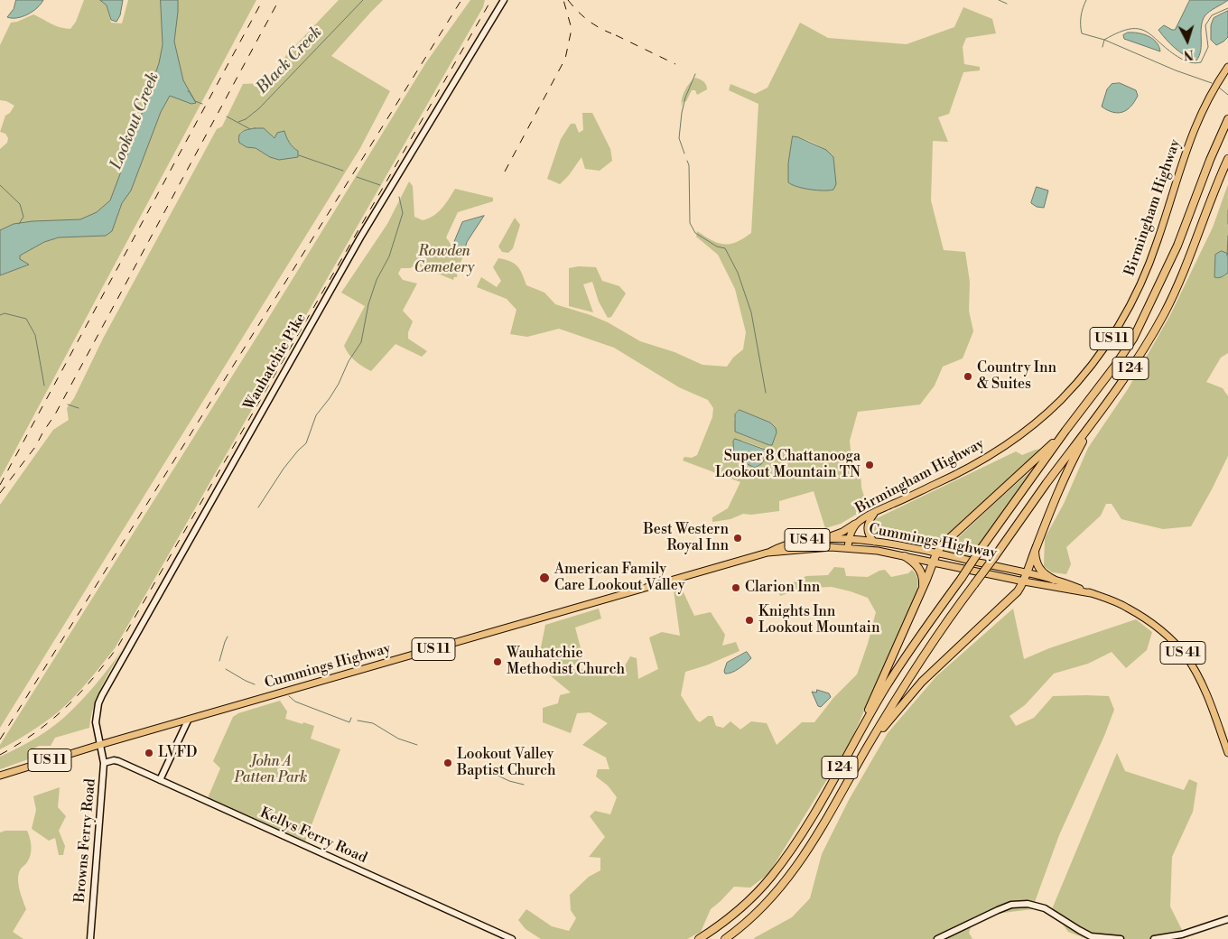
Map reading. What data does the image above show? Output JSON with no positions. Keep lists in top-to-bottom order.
{
  "streets": {
    "highway": ["I 24"],
    "main road": [
      "Birmingham Highway",
      "US 11",
      "US 41",
      "Cummings Highway"
    ],
    "street": ["Wauhatchie Pike", "Kellys Ferry Road", "Browns Ferry Road"]
  },
  "crossings": [
    ["Birmingham Highway", "Cummings Highway"],
    ["Wauhatchie Pike", "Cummings Highway"],
    ["Wauhatchie Pike", "Browns Ferry Road"],
    ["Cummings Highway", "Browns Ferry Road"],
    ["Kellys Ferry Road", "Browns Ferry Road"]
  ],
  "water": ["Black Creek", "Lookout Creek"],
  "parks": ["Rowden Cemetery", "John A Patten Park"],
  "places": [
    "Country Inn & Suites",
    "Super 8 Chattanooga Lookout Mountain TN",
    "Best Western Royal Inn",
    "American Family Care Lookout Valley",
    "Clarion Inn",
    "Knights Inn Lookout Mountain",
    "Wauhatchie Methodist Church",
    "LVFD",
    "Lookout Valley Baptist Church"
  ],
  "north": "bottom"
}
